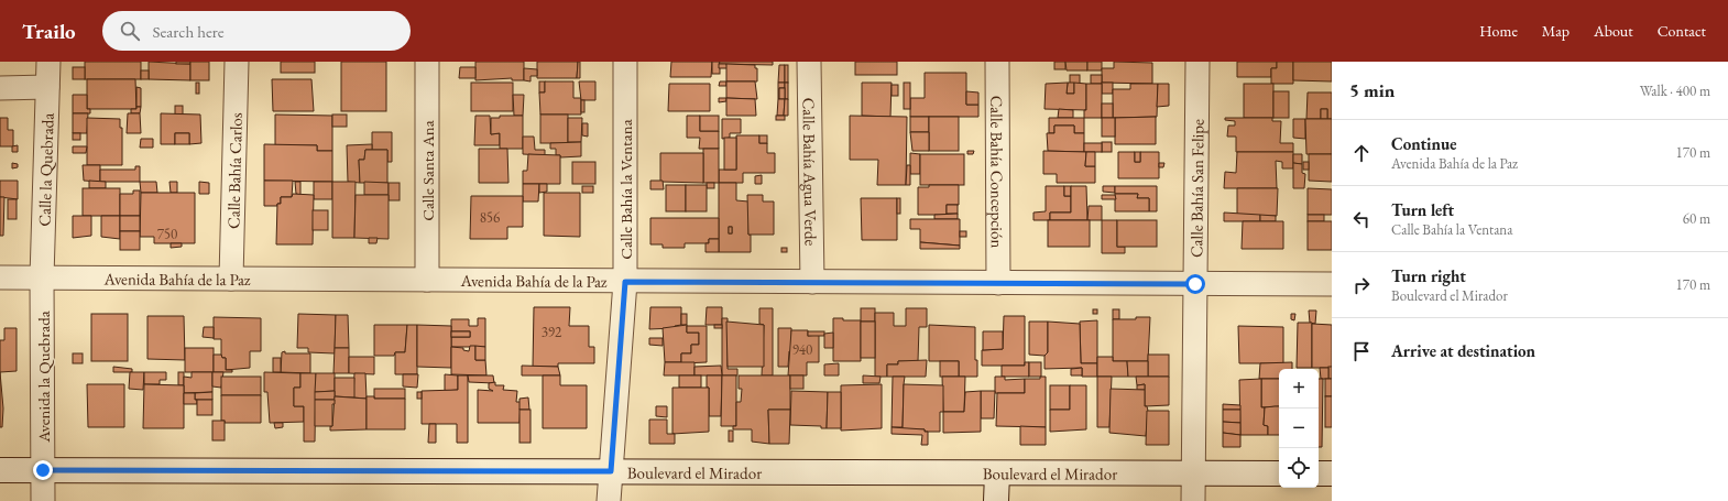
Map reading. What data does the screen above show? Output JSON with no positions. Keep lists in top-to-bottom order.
{
  "streets": {
    "main road": ["Boulevard el Mirador"],
    "street": [
      "Calle la Quebrada",
      "Calle Bahía Carlos",
      "Calle Santa Ana",
      "Calle Bahía Agua Verde",
      "Calle Bahía Concepción",
      "Calle Bahía la Ventana",
      "Calle Bahía San Felipe",
      "Avenida Bahía de la Paz",
      "Avenida la Quebrada"
    ]
  },
  "crossings": [
    ["Calle la Quebrada", "Avenida Bahía de la Paz"],
    ["Calle la Quebrada", "Avenida la Quebrada"],
    ["Calle Bahía Carlos", "Avenida Bahía de la Paz"],
    ["Calle Santa Ana", "Avenida Bahía de la Paz"],
    ["Calle Bahía Agua Verde", "Avenida Bahía de la Paz"],
    ["Calle Bahía Concepción", "Avenida Bahía de la Paz"],
    ["Calle Bahía la Ventana", "Avenida Bahía de la Paz"],
    ["Calle Bahía la Ventana", "Boulevard el Mirador"],
    ["Calle Bahía San Felipe", "Avenida Bahía de la Paz"],
    ["Calle Bahía San Felipe", "Boulevard el Mirador"],
    ["Avenida Bahía de la Paz", "Avenida la Quebrada"],
    ["Avenida la Quebrada", "Boulevard el Mirador"]
  ],
  "house_numbers": [
    "856",
    "750",
    "392",
    "940"
  ],
  "page": {
    "header": "Trailo",
    "search": "Search here",
    "nav": [
      "Home",
      "Map",
      "About",
      "Contact"
    ],
    "heading": ["5 min", "Walk · 400 m"],
    "list": [
      ["Continue", "Avenida Bahía de la Paz", "170 m"],
      ["Turn left", "Calle Bahía la Ventana", "60 m"],
      ["Turn right", "Boulevard el Mirador", "170 m"],
      "Arrive at destination"
    ],
    "map_buttons": ["+", "−"]
  }
}
